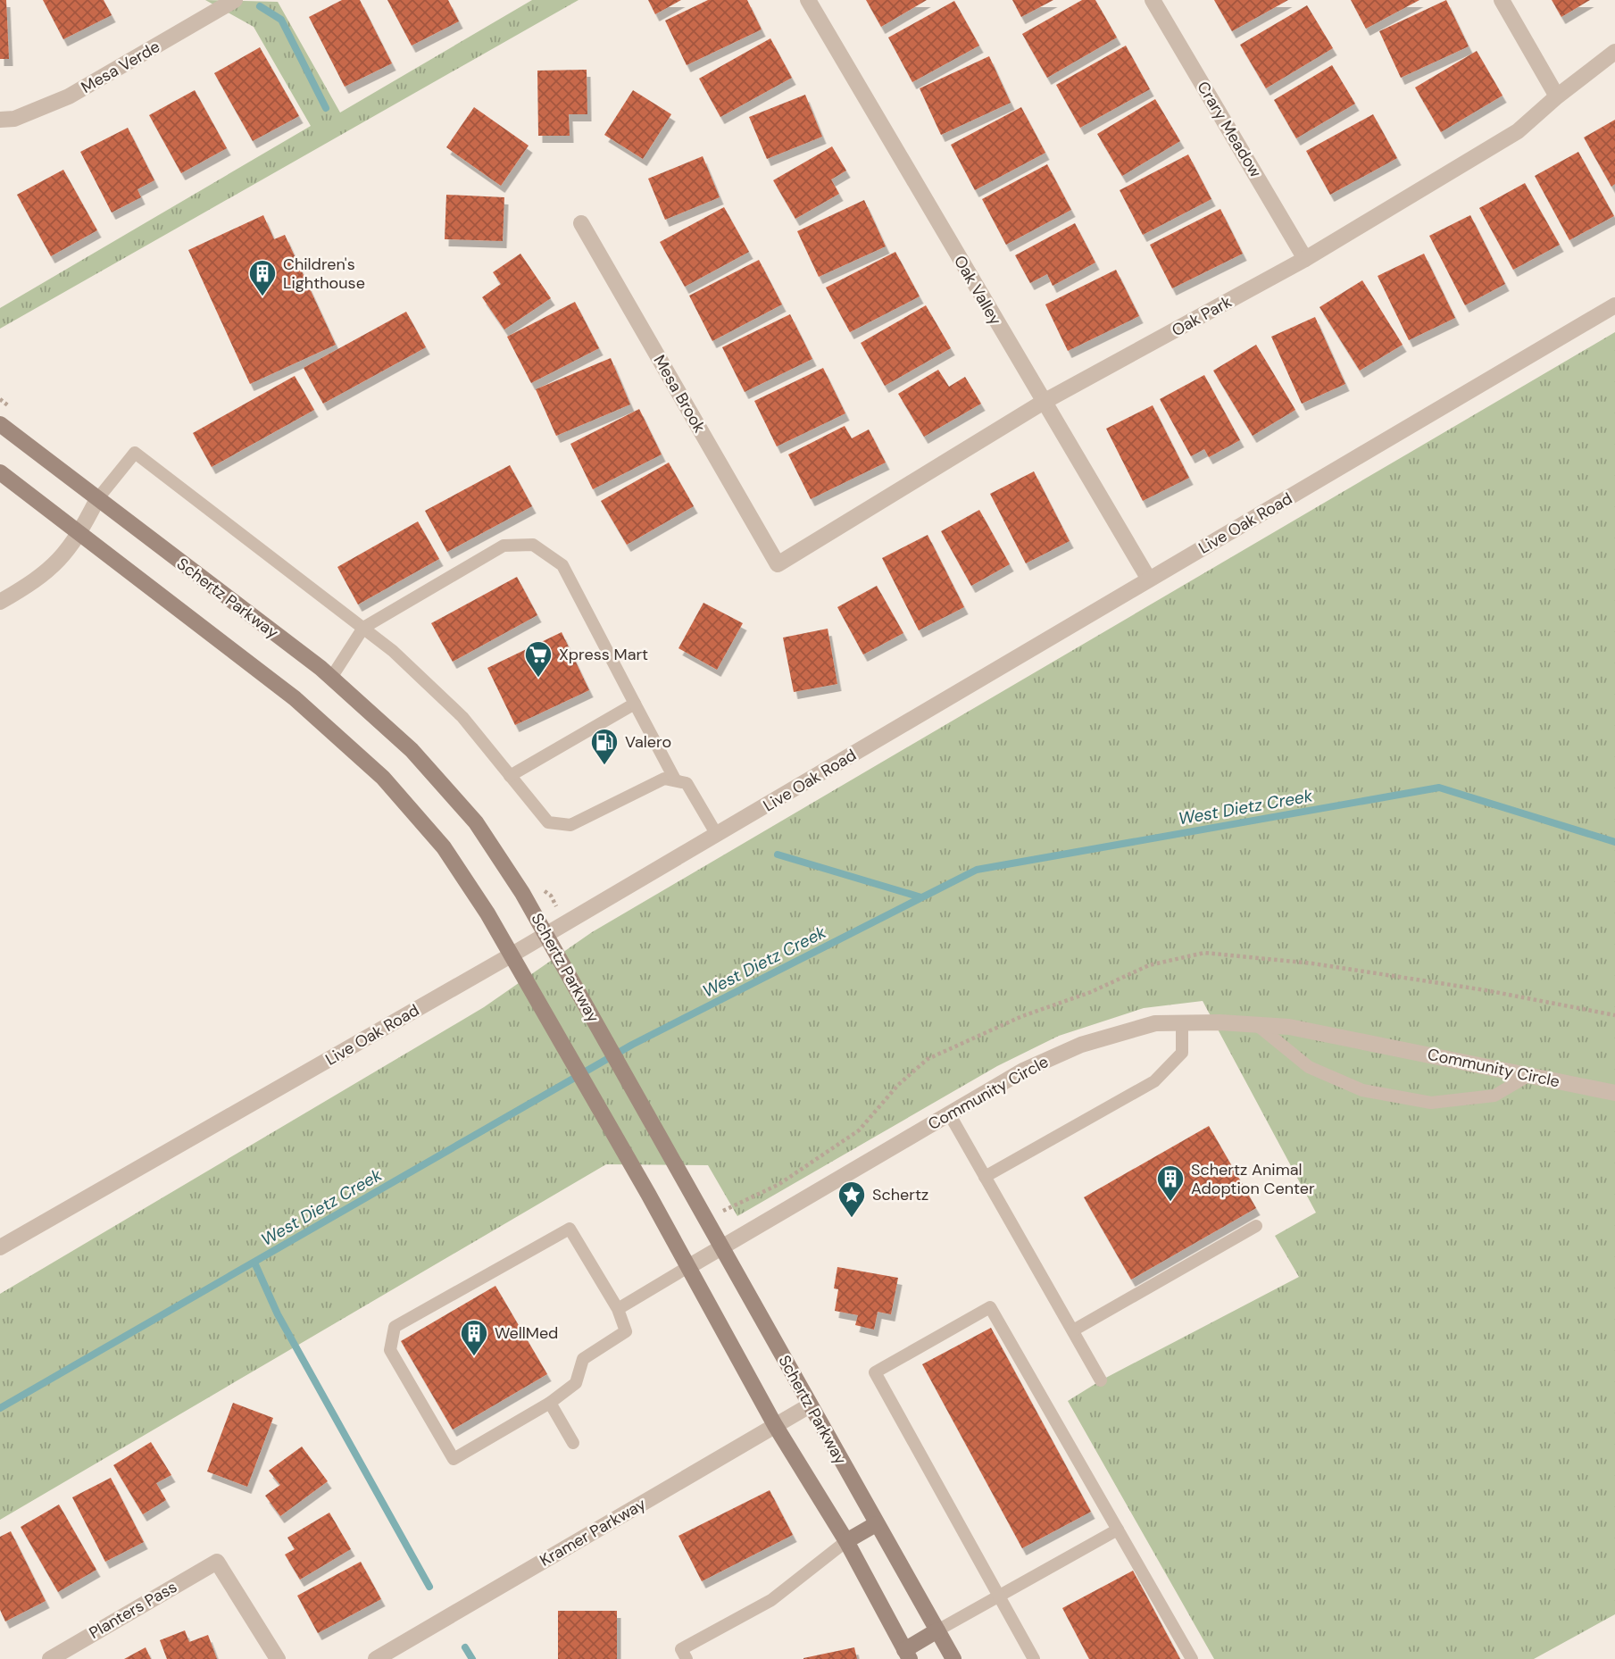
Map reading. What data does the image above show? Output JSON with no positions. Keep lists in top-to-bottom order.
{
  "streets": {
    "main road": ["Schertz Parkway"],
    "street": [
      "Mesa Verde",
      "Crary Meadow",
      "Oak Valley",
      "Oak Park",
      "Mesa Brook",
      "Live Oak Road",
      "Community Circle",
      "Kramer Parkway",
      "Planters Pass"
    ]
  },
  "crossings": [
    ["Crary Meadow", "Oak Park"],
    ["Oak Valley", "Oak Park"],
    ["Oak Valley", "Live Oak Road"],
    ["Oak Park", "Mesa Brook"],
    ["Live Oak Road", "Schertz Parkway"],
    ["Schertz Parkway", "Community Circle"],
    ["Schertz Parkway", "Kramer Parkway"]
  ],
  "water": ["West Dietz Creek"],
  "places": {
    "building": ["Children's Lighthouse", "Schertz Animal Adoption Center", "WellMed"],
    "supermarket": ["Xpress Mart"],
    "fuel station": ["Valero"],
    "place": ["Schertz"]
  }
}
